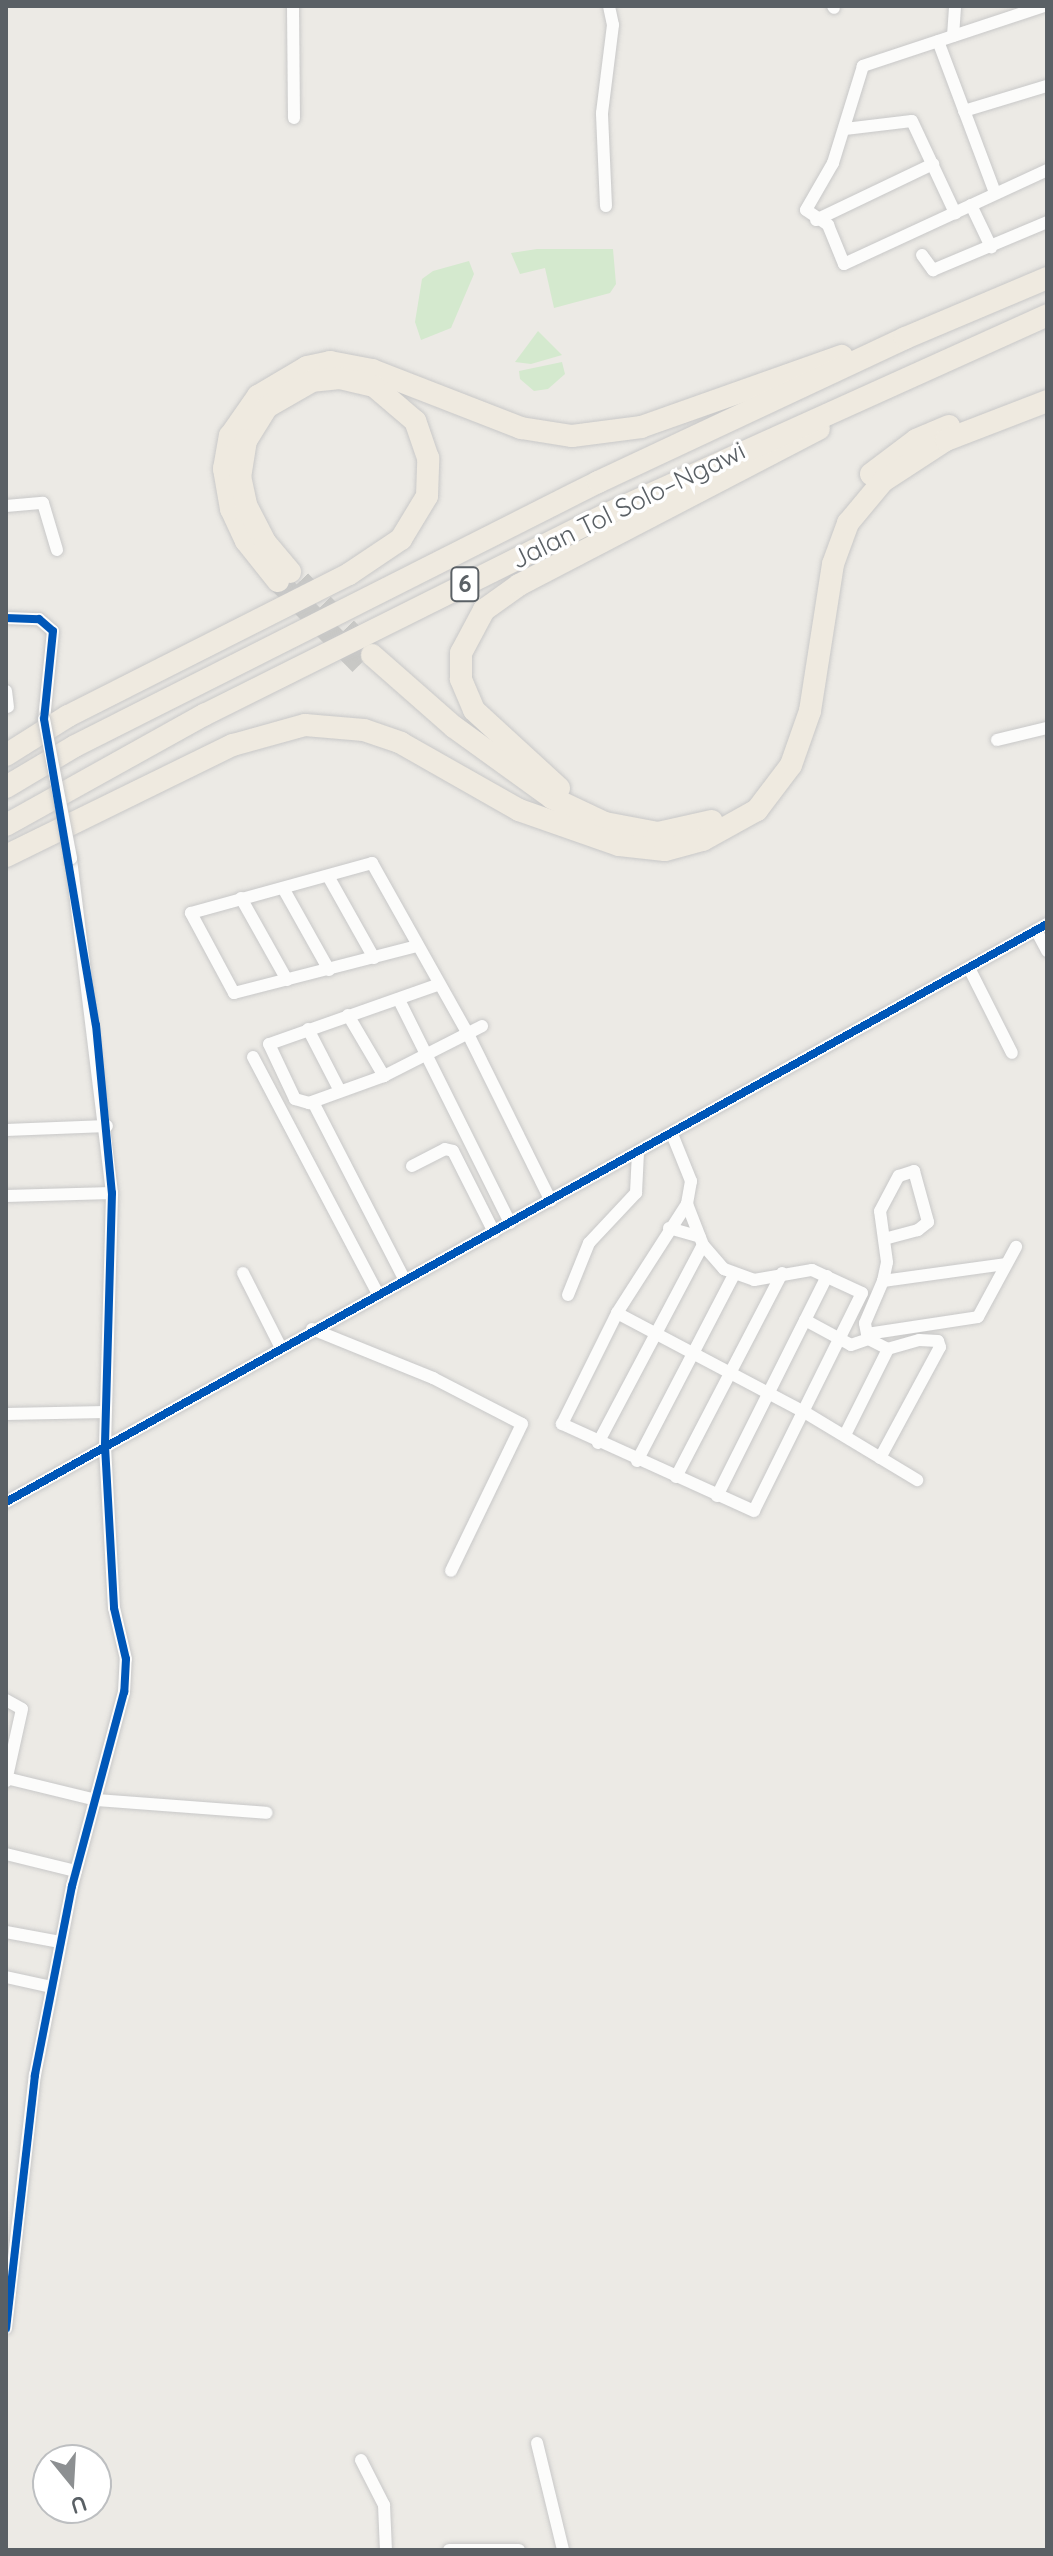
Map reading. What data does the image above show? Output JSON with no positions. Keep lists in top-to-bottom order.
{
  "streets": {
    "highway": ["Jalan Tol Solo–Ngawi", "6"]
  },
  "north": "bottom"
}
